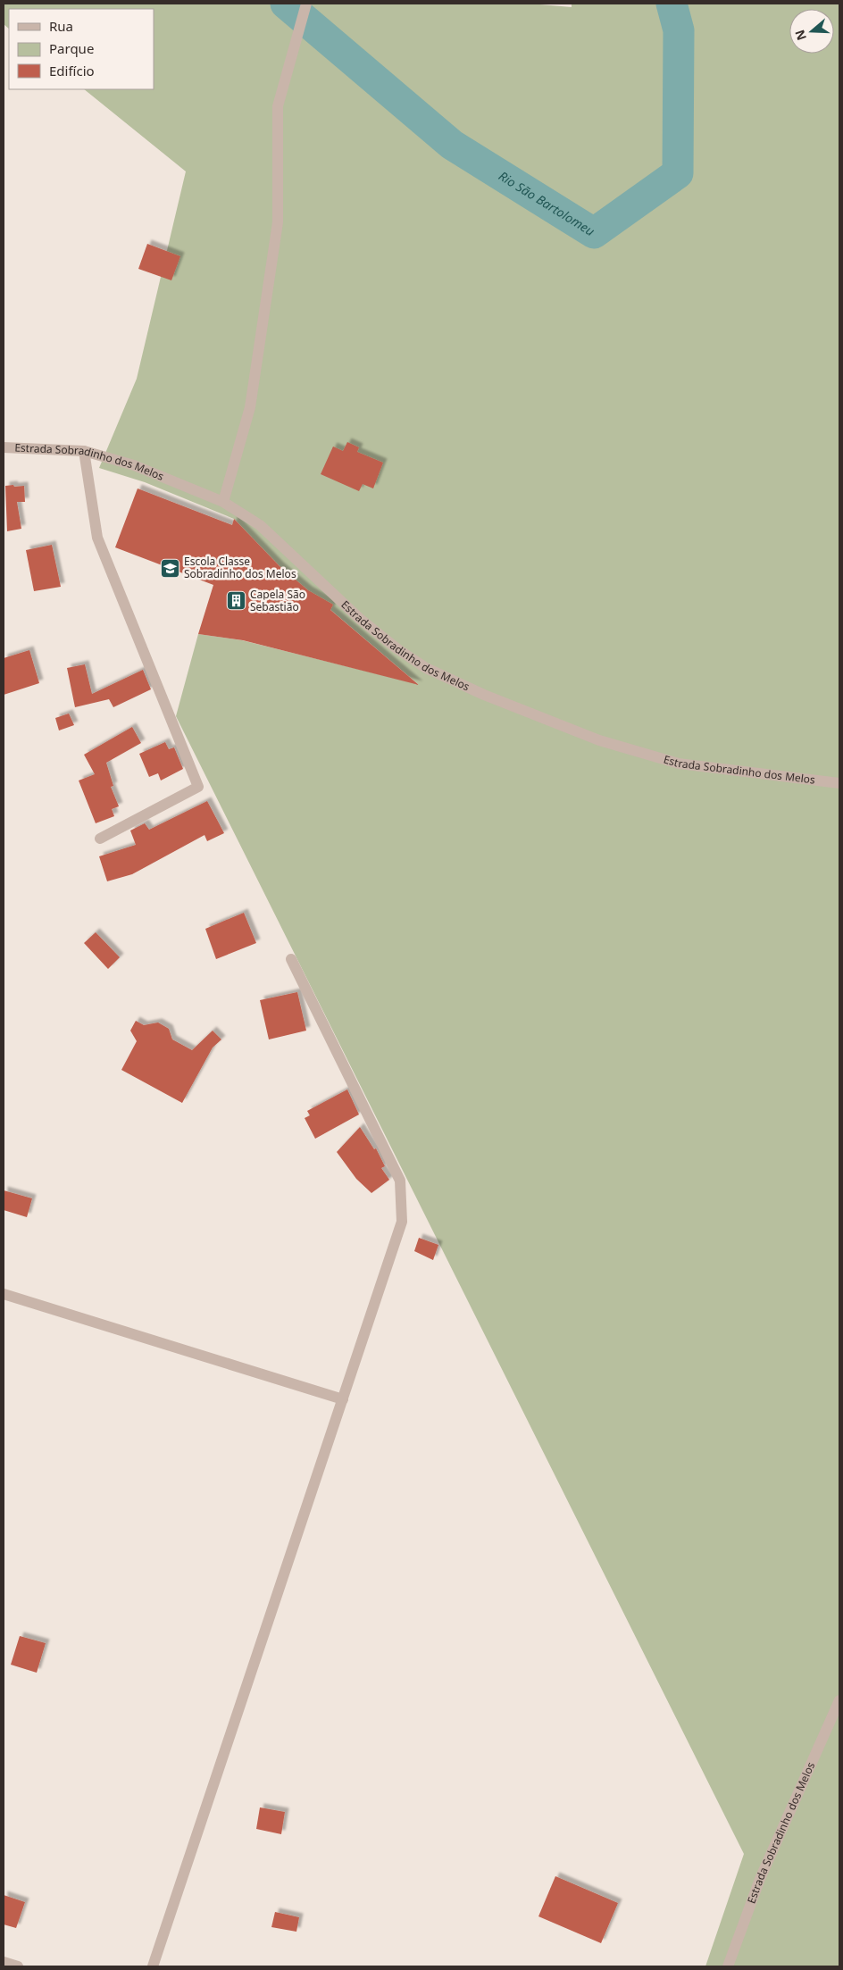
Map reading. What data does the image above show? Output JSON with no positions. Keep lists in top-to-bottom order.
{
  "streets": {
    "street": ["Estrada Sobradinho dos Melos"]
  },
  "water": ["Rio São Bartolomeu"],
  "places": {
    "school or university": ["Escola Classe Sobradinho dos Melos"],
    "building": ["Capela São Sebastião"]
  },
  "legend": ["Rua", "Parque", "Edifício"],
  "north": "left"
}
